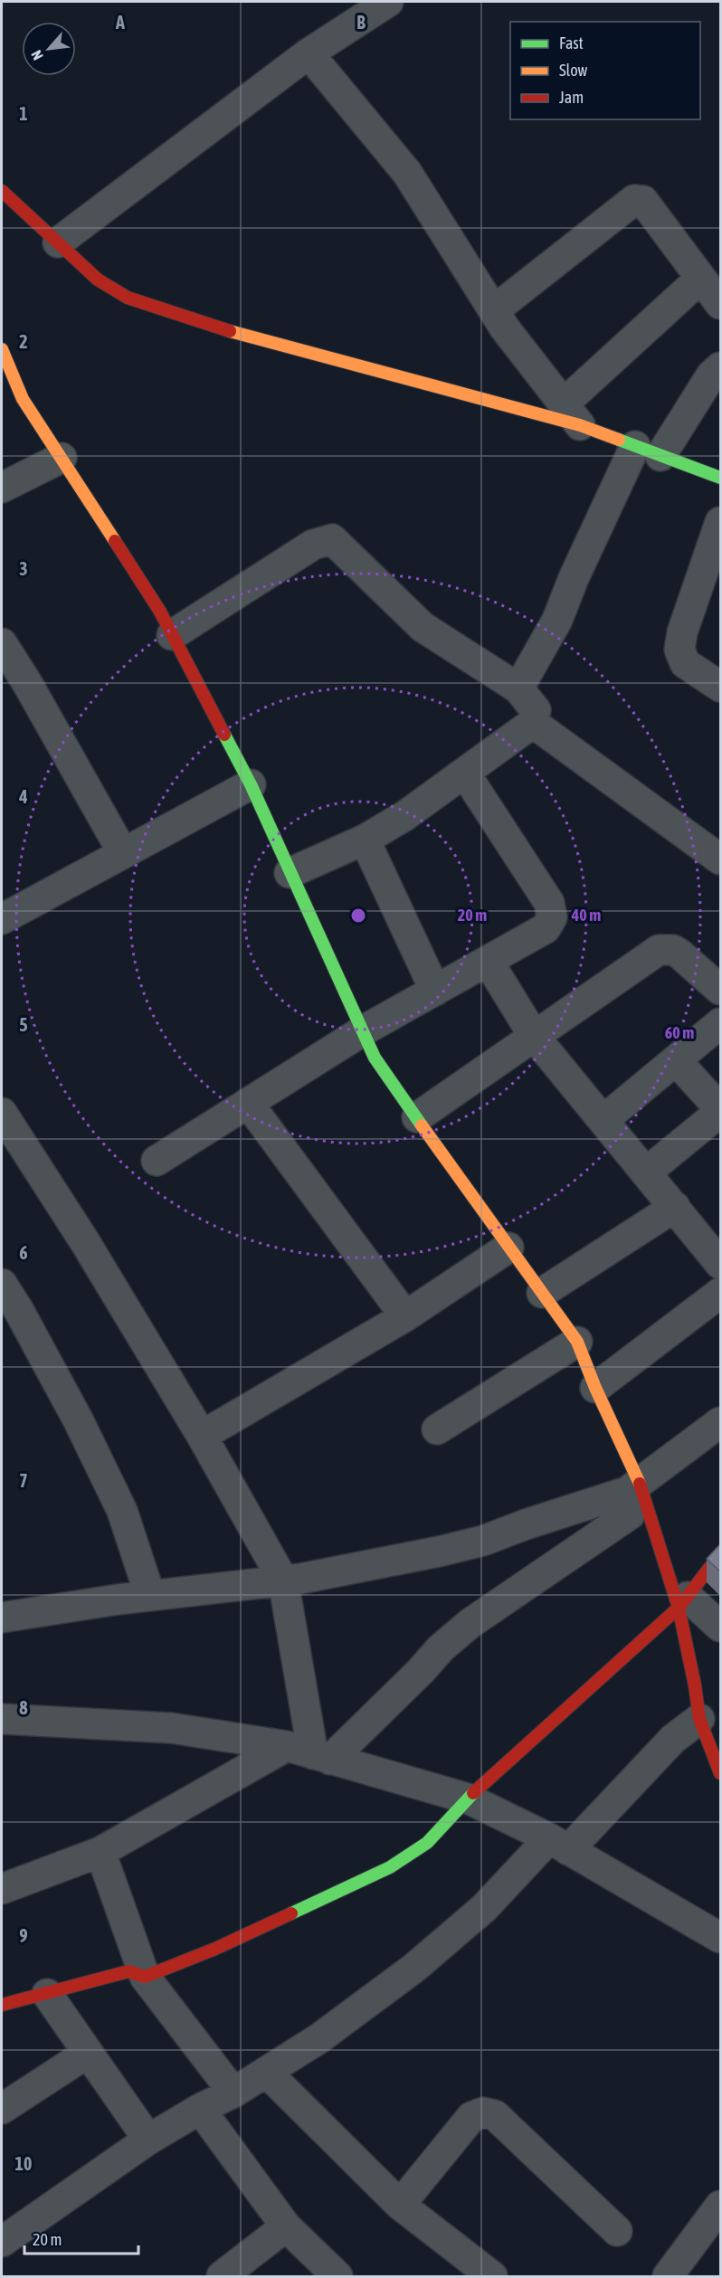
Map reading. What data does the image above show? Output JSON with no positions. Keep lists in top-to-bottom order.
{
  "legend": ["Fast", "Slow", "Jam"],
  "scale_bar": "20 m",
  "north": "bottom left",
  "grid": {
    "columns": ["A", "B"],
    "rows": [
      "1",
      "2",
      "3",
      "4",
      "5",
      "6",
      "7",
      "8",
      "9",
      "10"
    ]
  },
  "rings": ["20 m", "40 m", "60 m"]
}
